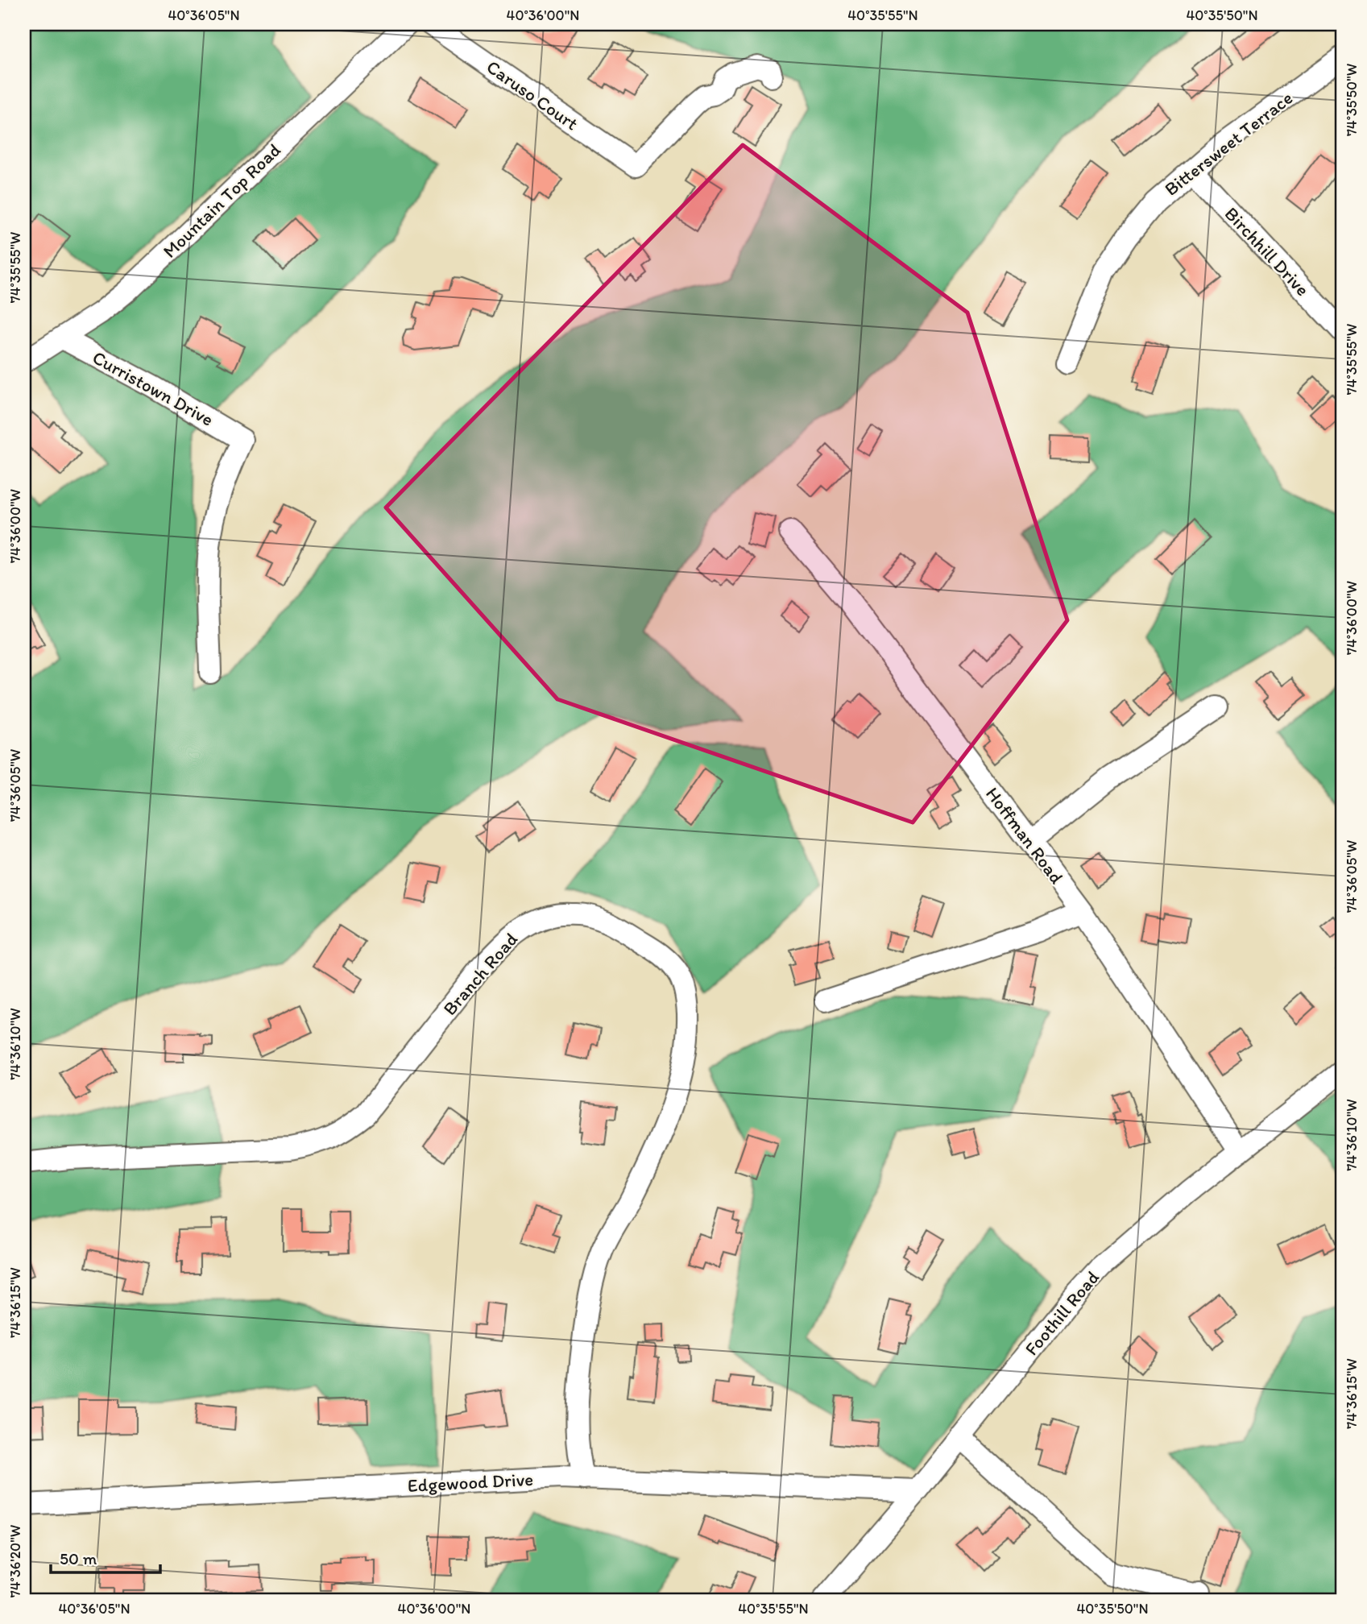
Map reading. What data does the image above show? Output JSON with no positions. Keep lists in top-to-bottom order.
{
  "streets": {
    "street": [
      "Caruso Court",
      "Bittersweet Terrace",
      "Mountain Top Road",
      "Birchhill Drive",
      "Curristown Drive",
      "Hoffman Road",
      "Branch Road",
      "Foothill Road",
      "Edgewood Drive"
    ]
  },
  "crossings": [
    ["Bittersweet Terrace", "Birchhill Drive"],
    ["Mountain Top Road", "Curristown Drive"],
    ["Hoffman Road", "Foothill Road"],
    ["Branch Road", "Edgewood Drive"],
    ["Foothill Road", "Edgewood Drive"]
  ],
  "scale_bar": "50 m",
  "coordinates": [
    "40°36'05\"N",
    "40°36'00\"N",
    "40°35'55\"N",
    "40°35'50\"N",
    "74°35'50\"W",
    "74°35'55\"W",
    "74°36'00\"W",
    "74°36'05\"W",
    "74°36'10\"W",
    "74°36'15\"W",
    "74°36'20\"W"
  ]
}
